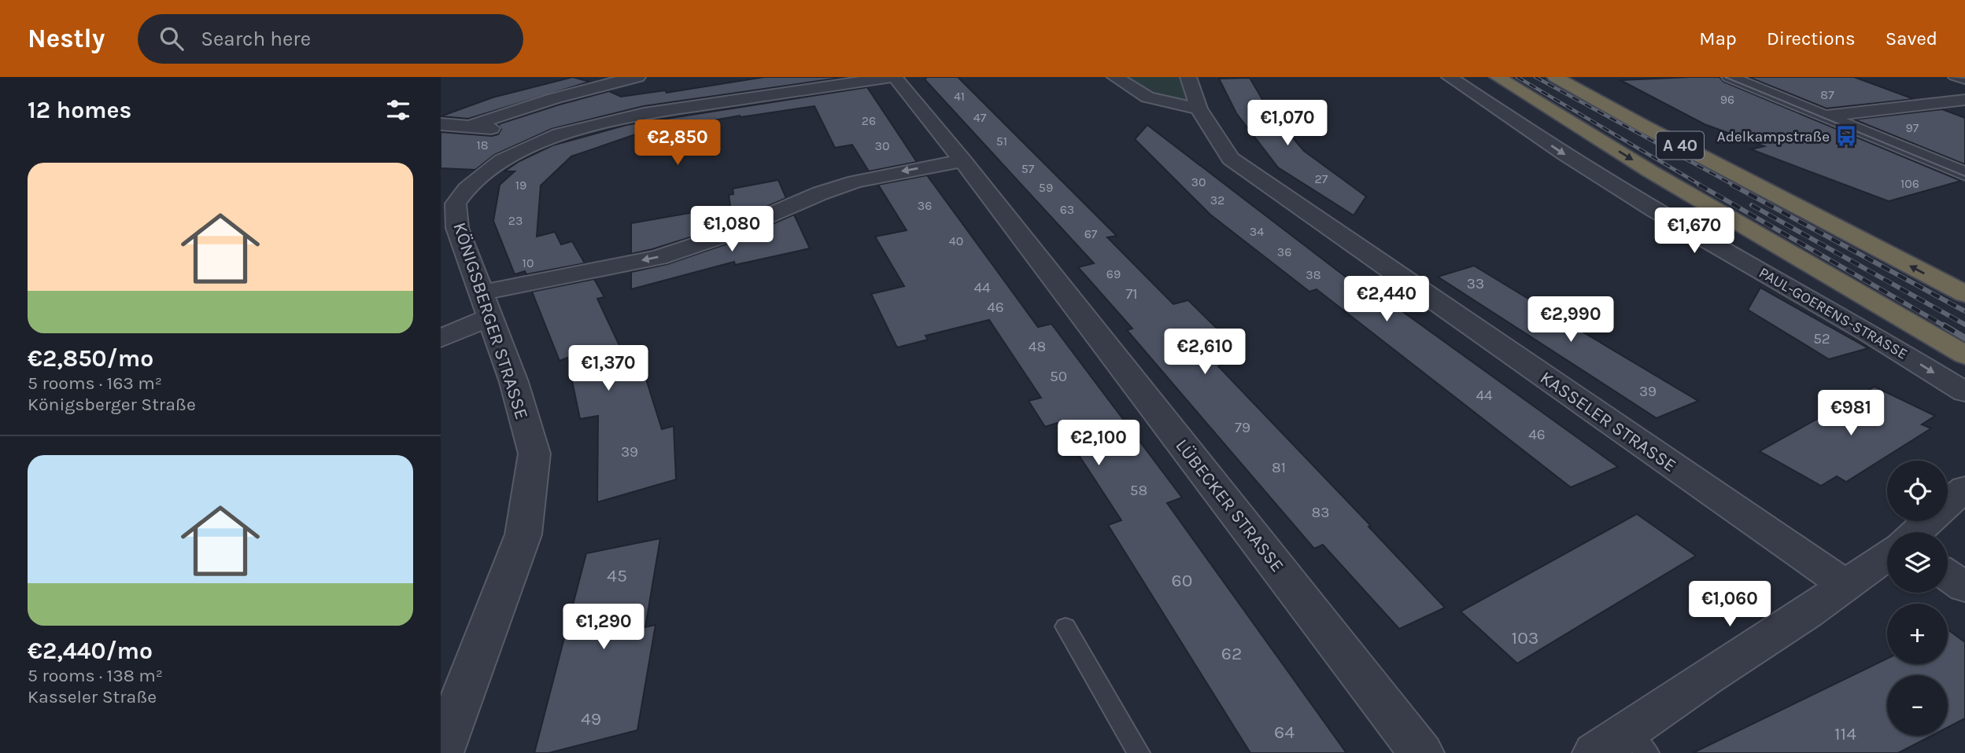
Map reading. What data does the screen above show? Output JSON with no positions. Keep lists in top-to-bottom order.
{
  "streets": {
    "highway": ["A 40"],
    "street": [
      "PAUL-GOERENS-STRASSE",
      "KÖNIGSBERGER STRASSE",
      "KASSELER STRASSE",
      "LÜBECKER STRASSE"
    ]
  },
  "crossings": [
    ["KÖNIGSBERGER STRASSE", "LÜBECKER STRASSE"]
  ],
  "places": {
    "bus stop": ["Adelkampstraße"]
  },
  "house_numbers": [
    "87",
    "41",
    "96",
    "47",
    "26",
    "97",
    "51",
    "18",
    "30",
    "57",
    "27",
    "30",
    "106",
    "19",
    "59",
    "32",
    "36",
    "63",
    "23",
    "34",
    "67",
    "40",
    "36",
    "10",
    "69",
    "38",
    "33",
    "44",
    "71",
    "46",
    "52",
    "48",
    "50",
    "39",
    "44",
    "79",
    "46",
    "39",
    "81",
    "58",
    "83",
    "45",
    "60",
    "103",
    "62",
    "49",
    "64",
    "114"
  ],
  "page": {
    "header": "Nestly",
    "search": "Search here",
    "nav": ["Map", "Directions", "Saved"],
    "heading": "12 homes",
    "price": [
      "€1,070",
      "€2,850",
      "€1,080",
      "€1,670",
      "€2,440",
      "€2,990",
      "€2,610",
      "€1,370",
      "€981",
      "€2,100",
      "€1,060",
      "€1,290"
    ],
    "list": [
      {
        "name": "€2,850/mo",
        "note": "5 rooms · 163 m² · Königsberger Straße"
      },
      {
        "name": "€2,440/mo",
        "note": "5 rooms · 138 m² · Kasseler Straße"
      }
    ],
    "map_buttons": ["+", "−"]
  }
}
